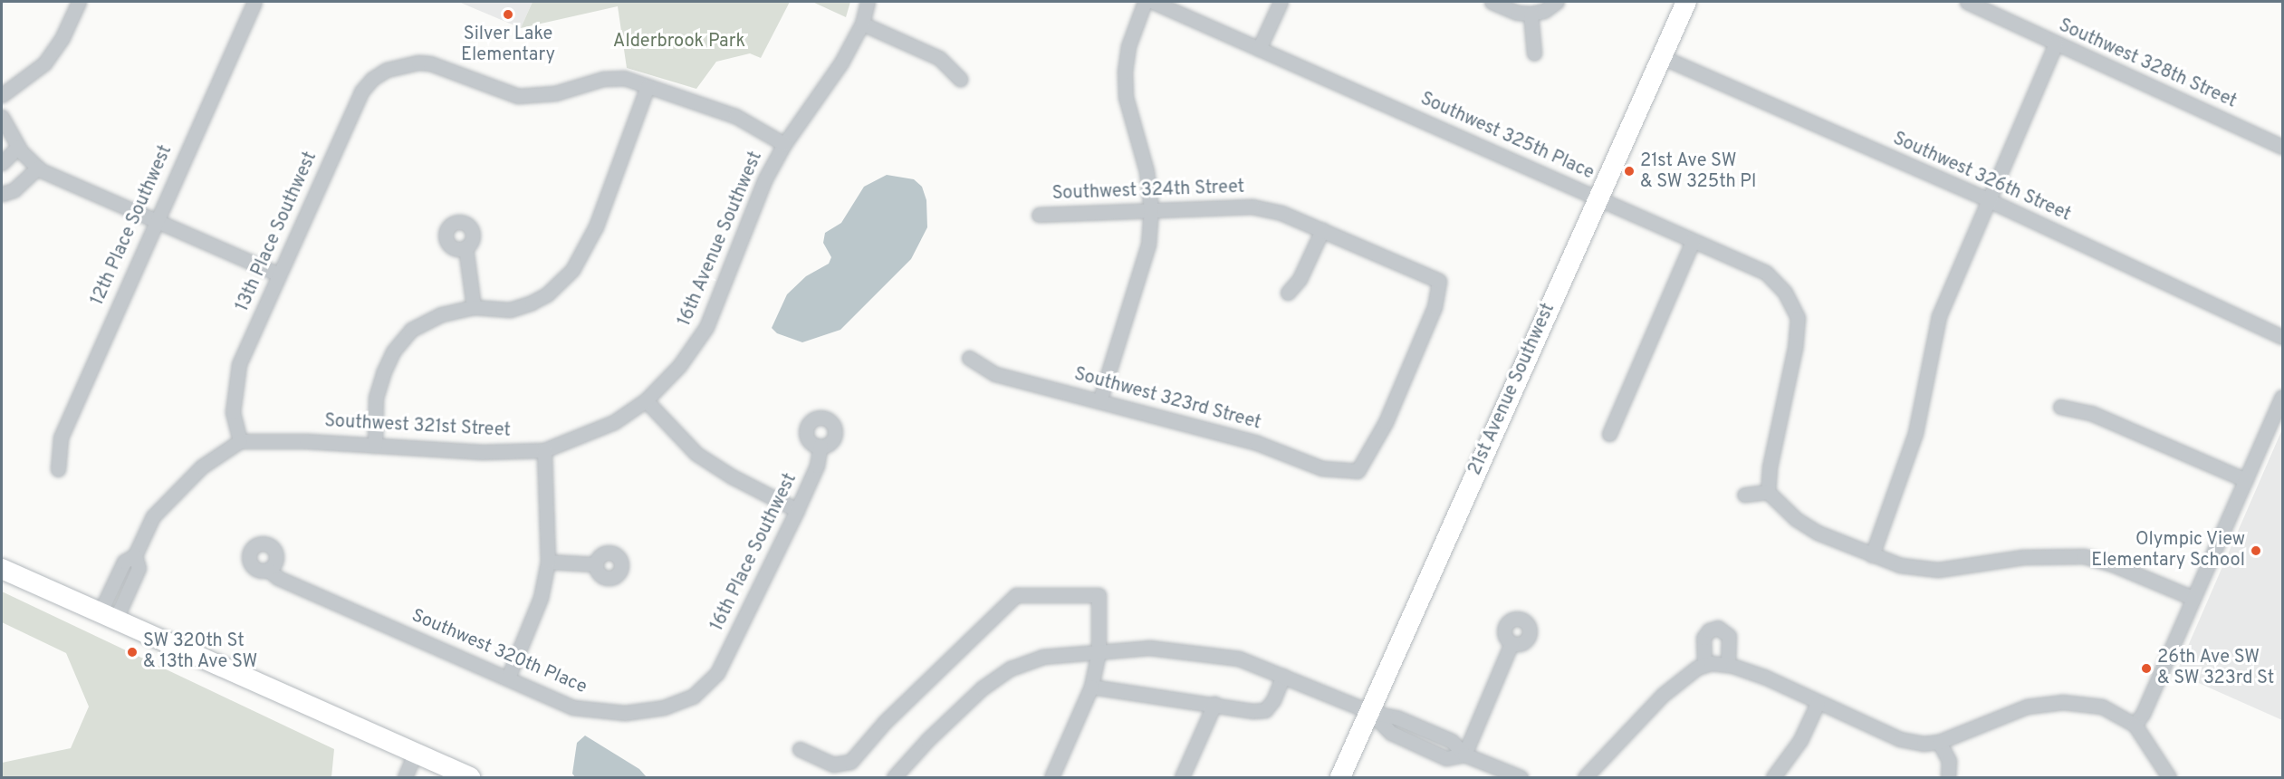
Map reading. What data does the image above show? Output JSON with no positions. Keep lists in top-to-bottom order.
{
  "streets": {
    "main road": ["21st Avenue Southwest"],
    "street": [
      "Southwest 328th Street",
      "Southwest 325th Place",
      "Southwest 326th Street",
      "Southwest 324th Street",
      "12th Place Southwest",
      "13th Place Southwest",
      "16th Avenue Southwest",
      "Southwest 323rd Street",
      "Southwest 321st Street",
      "16th Place Southwest",
      "Southwest 320th Place"
    ]
  },
  "crossings": [
    ["Southwest 325th Place", "21st Avenue Southwest"],
    ["Southwest 326th Street", "21st Avenue Southwest"],
    ["Southwest 324th Street", "Southwest 323rd Street"],
    ["13th Place Southwest", "Southwest 321st Street"],
    ["16th Avenue Southwest", "Southwest 321st Street"],
    ["16th Place Southwest", "Southwest 320th Place"]
  ],
  "parks": ["Alderbrook Park"],
  "places": [
    "Silver Lake Elementary",
    "21st Ave SW & SW 325th Pl",
    "Olympic View Elementary School",
    "SW 320th St & 13th Ave SW",
    "26th Ave SW & SW 323rd St"
  ]
}
